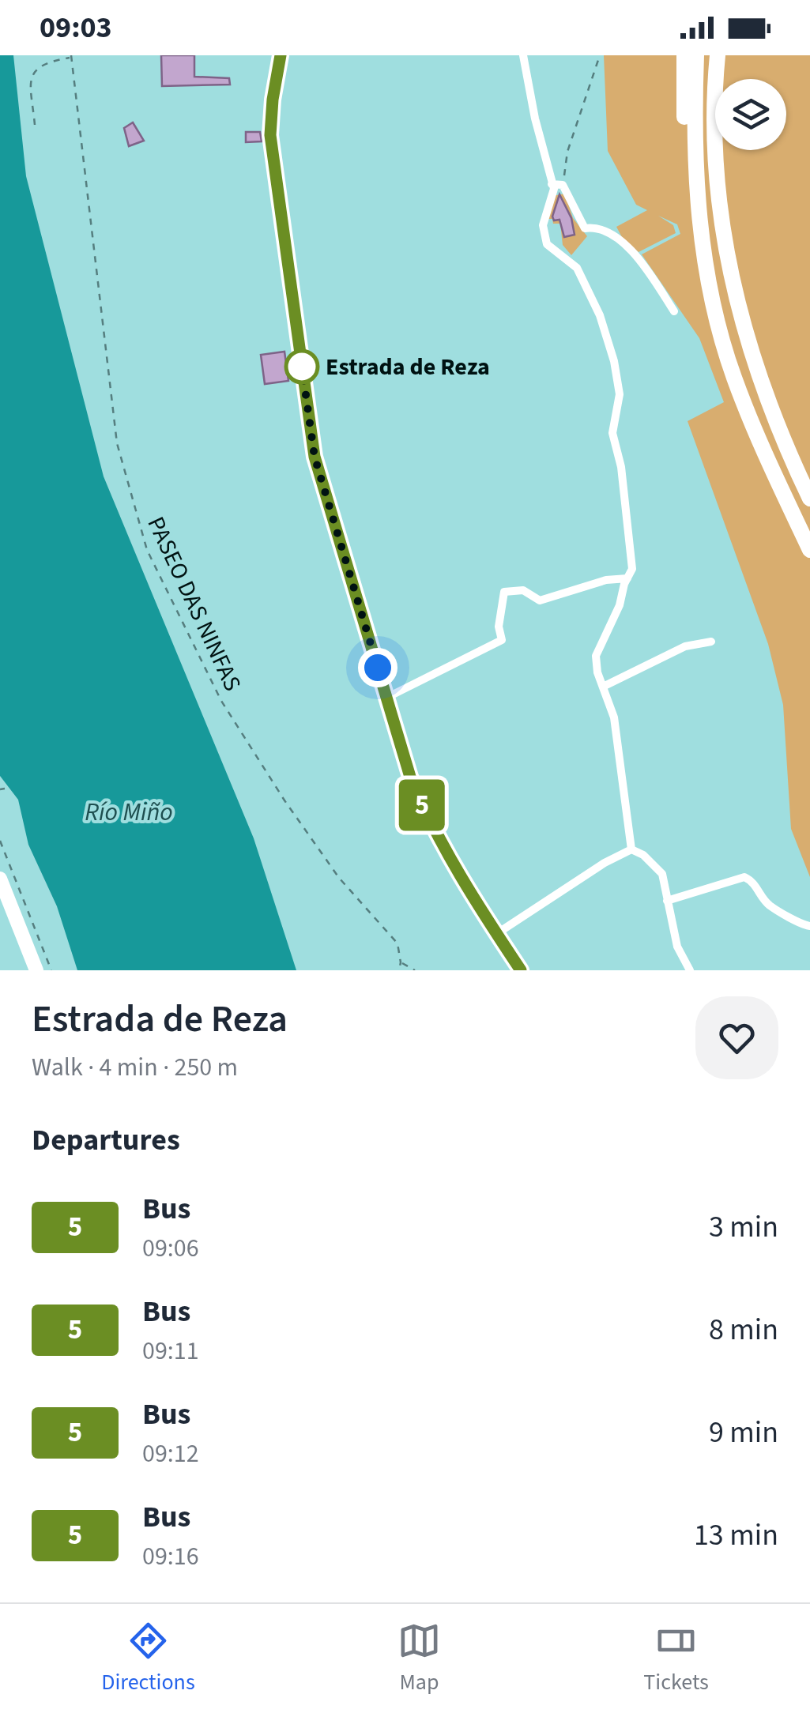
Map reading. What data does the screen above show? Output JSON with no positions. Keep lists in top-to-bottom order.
{
  "streets": {
    "path": ["PASEO DAS NINFAS"]
  },
  "water": ["Río Miño"],
  "places": ["Estrada de Reza"],
  "lines": ["bus line 5"],
  "page": {
    "status": "09:03",
    "on_map": "5",
    "heading": [
      ["Estrada de Reza", "Walk · 4 min · 250 m"],
      "Departures"
    ],
    "list": [
      {
        "mark": "5",
        "name": "Bus",
        "note": "09:06",
        "value": "3 min"
      },
      {
        "mark": "5",
        "name": "Bus",
        "note": "09:11",
        "value": "8 min"
      },
      {
        "mark": "5",
        "name": "Bus",
        "note": "09:12",
        "value": "9 min"
      },
      {
        "mark": "5",
        "name": "Bus",
        "note": "09:16",
        "value": "13 min"
      }
    ],
    "tabs": ["Directions", "Map", "Tickets"]
  }
}
